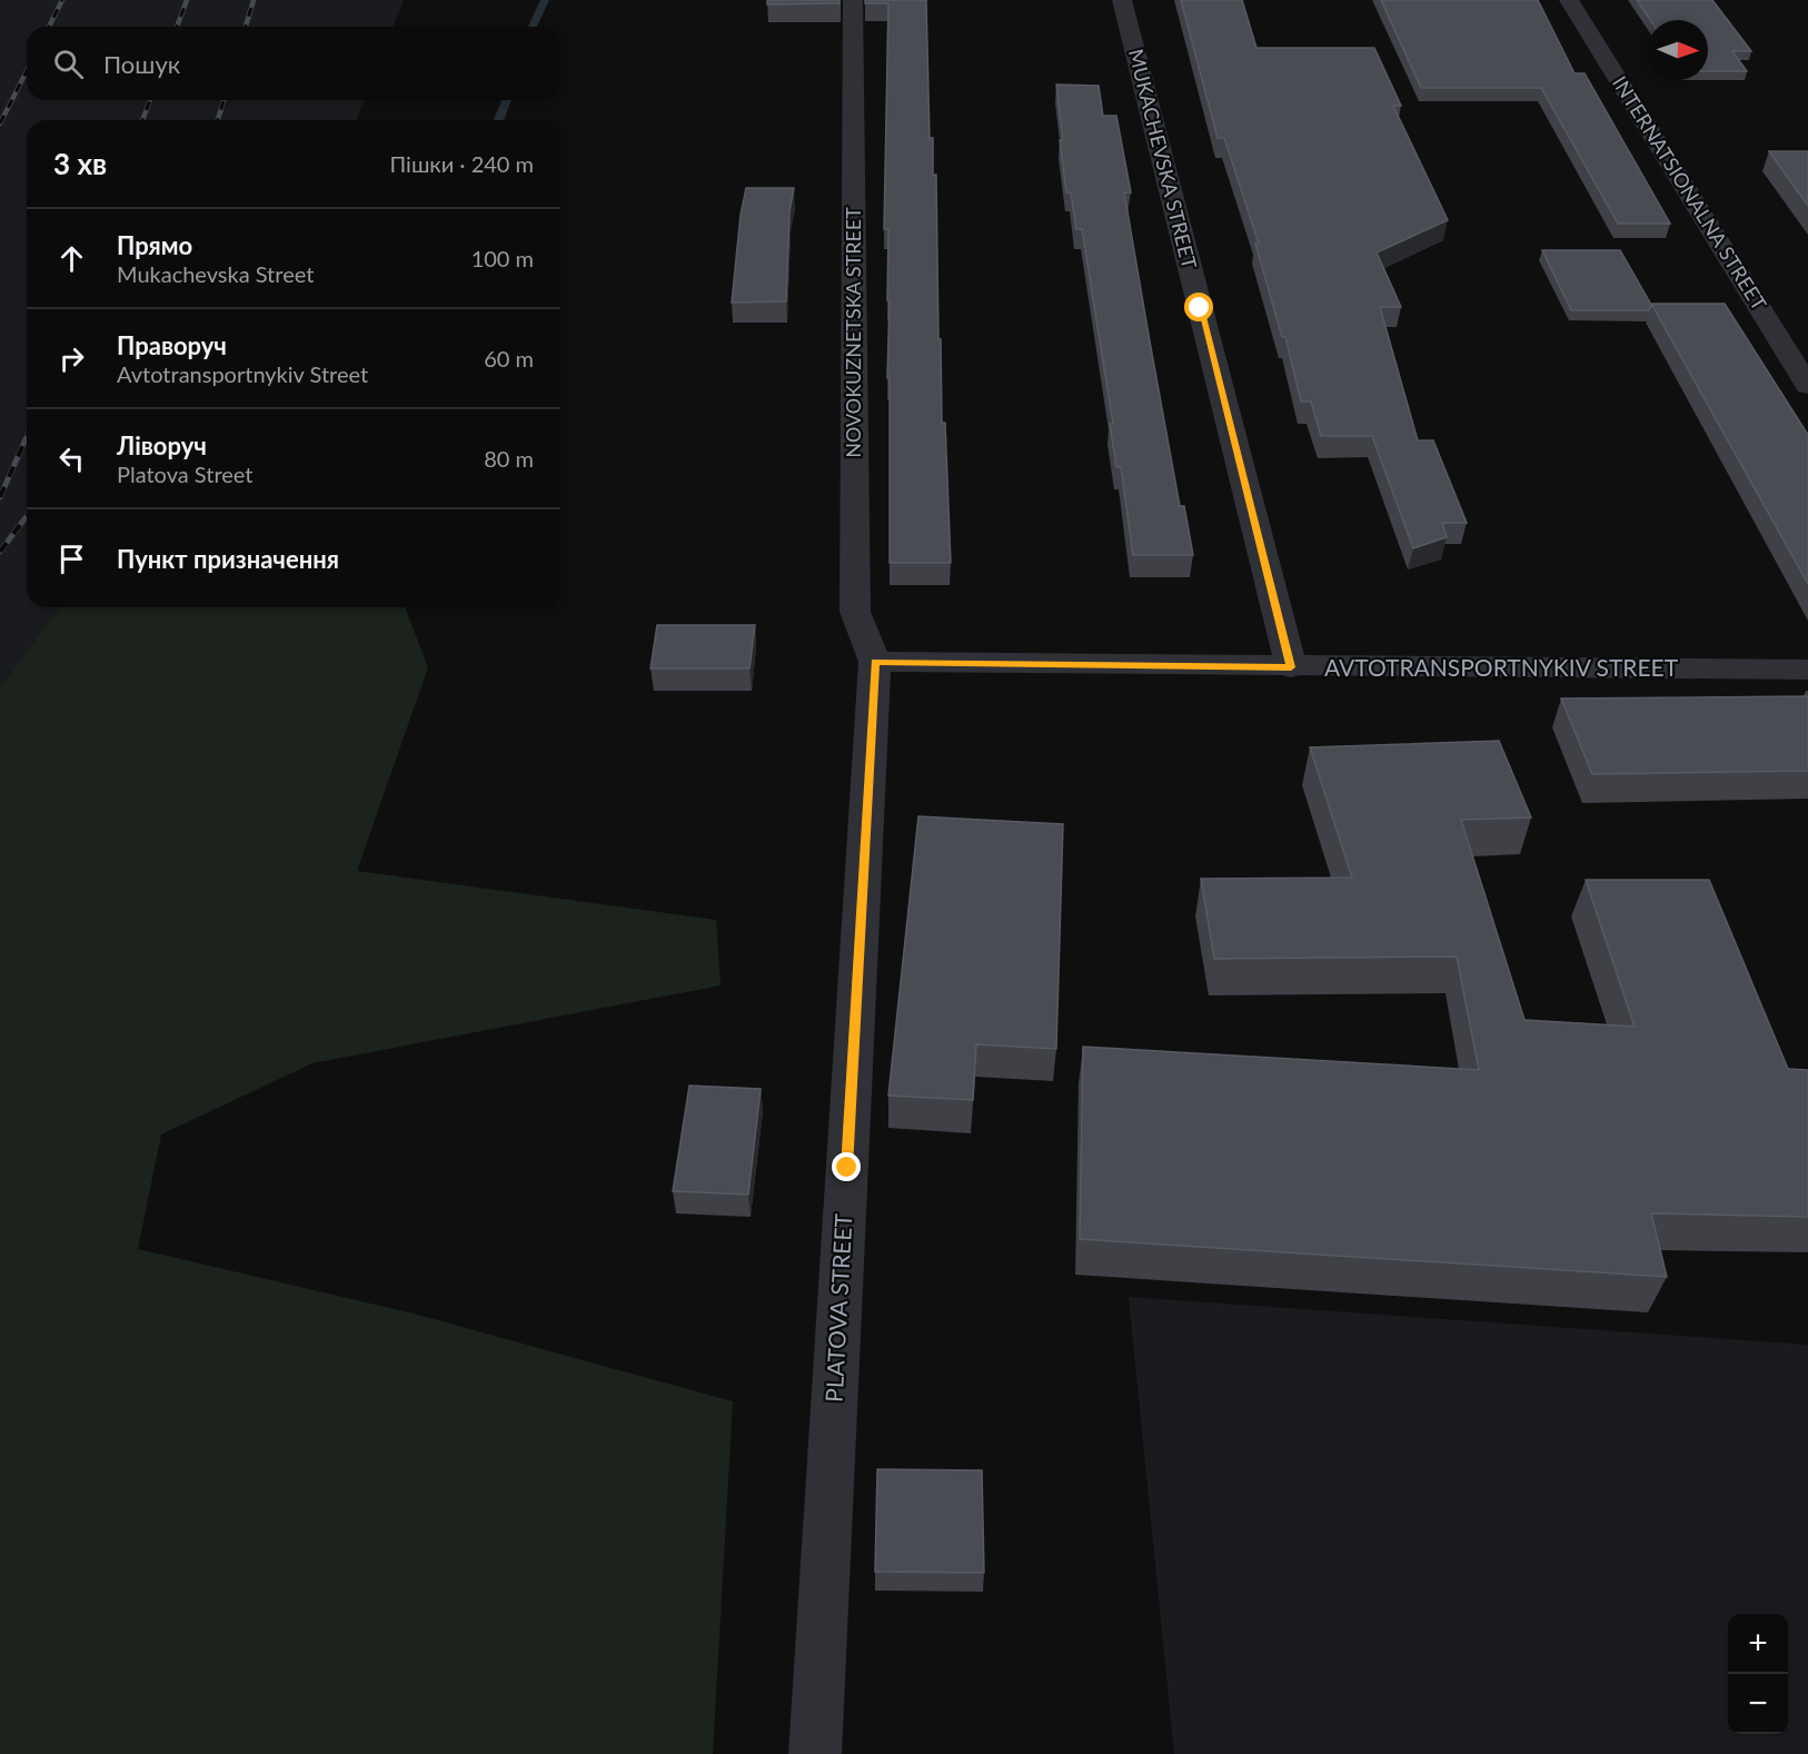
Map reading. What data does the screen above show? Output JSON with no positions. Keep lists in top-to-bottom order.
{
  "streets": {
    "street": [
      "MUKACHEVSKA STREET",
      "INTERNATSIONALNA STREET",
      "NOVOKUZNETSKA STREET",
      "AVTOTRANSPORTNYKIV STREET",
      "PLATOVA STREET"
    ]
  },
  "crossings": [
    ["MUKACHEVSKA STREET", "AVTOTRANSPORTNYKIV STREET"],
    ["NOVOKUZNETSKA STREET", "AVTOTRANSPORTNYKIV STREET"],
    ["NOVOKUZNETSKA STREET", "PLATOVA STREET"],
    ["AVTOTRANSPORTNYKIV STREET", "PLATOVA STREET"]
  ],
  "north": "right",
  "page": {
    "search": "Пошук",
    "heading": ["3 хв", "Пішки · 240 m"],
    "list": [
      ["Прямо", "Mukachevska Street", "100 m"],
      ["Праворуч", "Avtotransportnykiv Street", "60 m"],
      ["Ліворуч", "Platova Street", "80 m"],
      "Пункт призначення"
    ],
    "map_buttons": ["+", "−"]
  }
}
